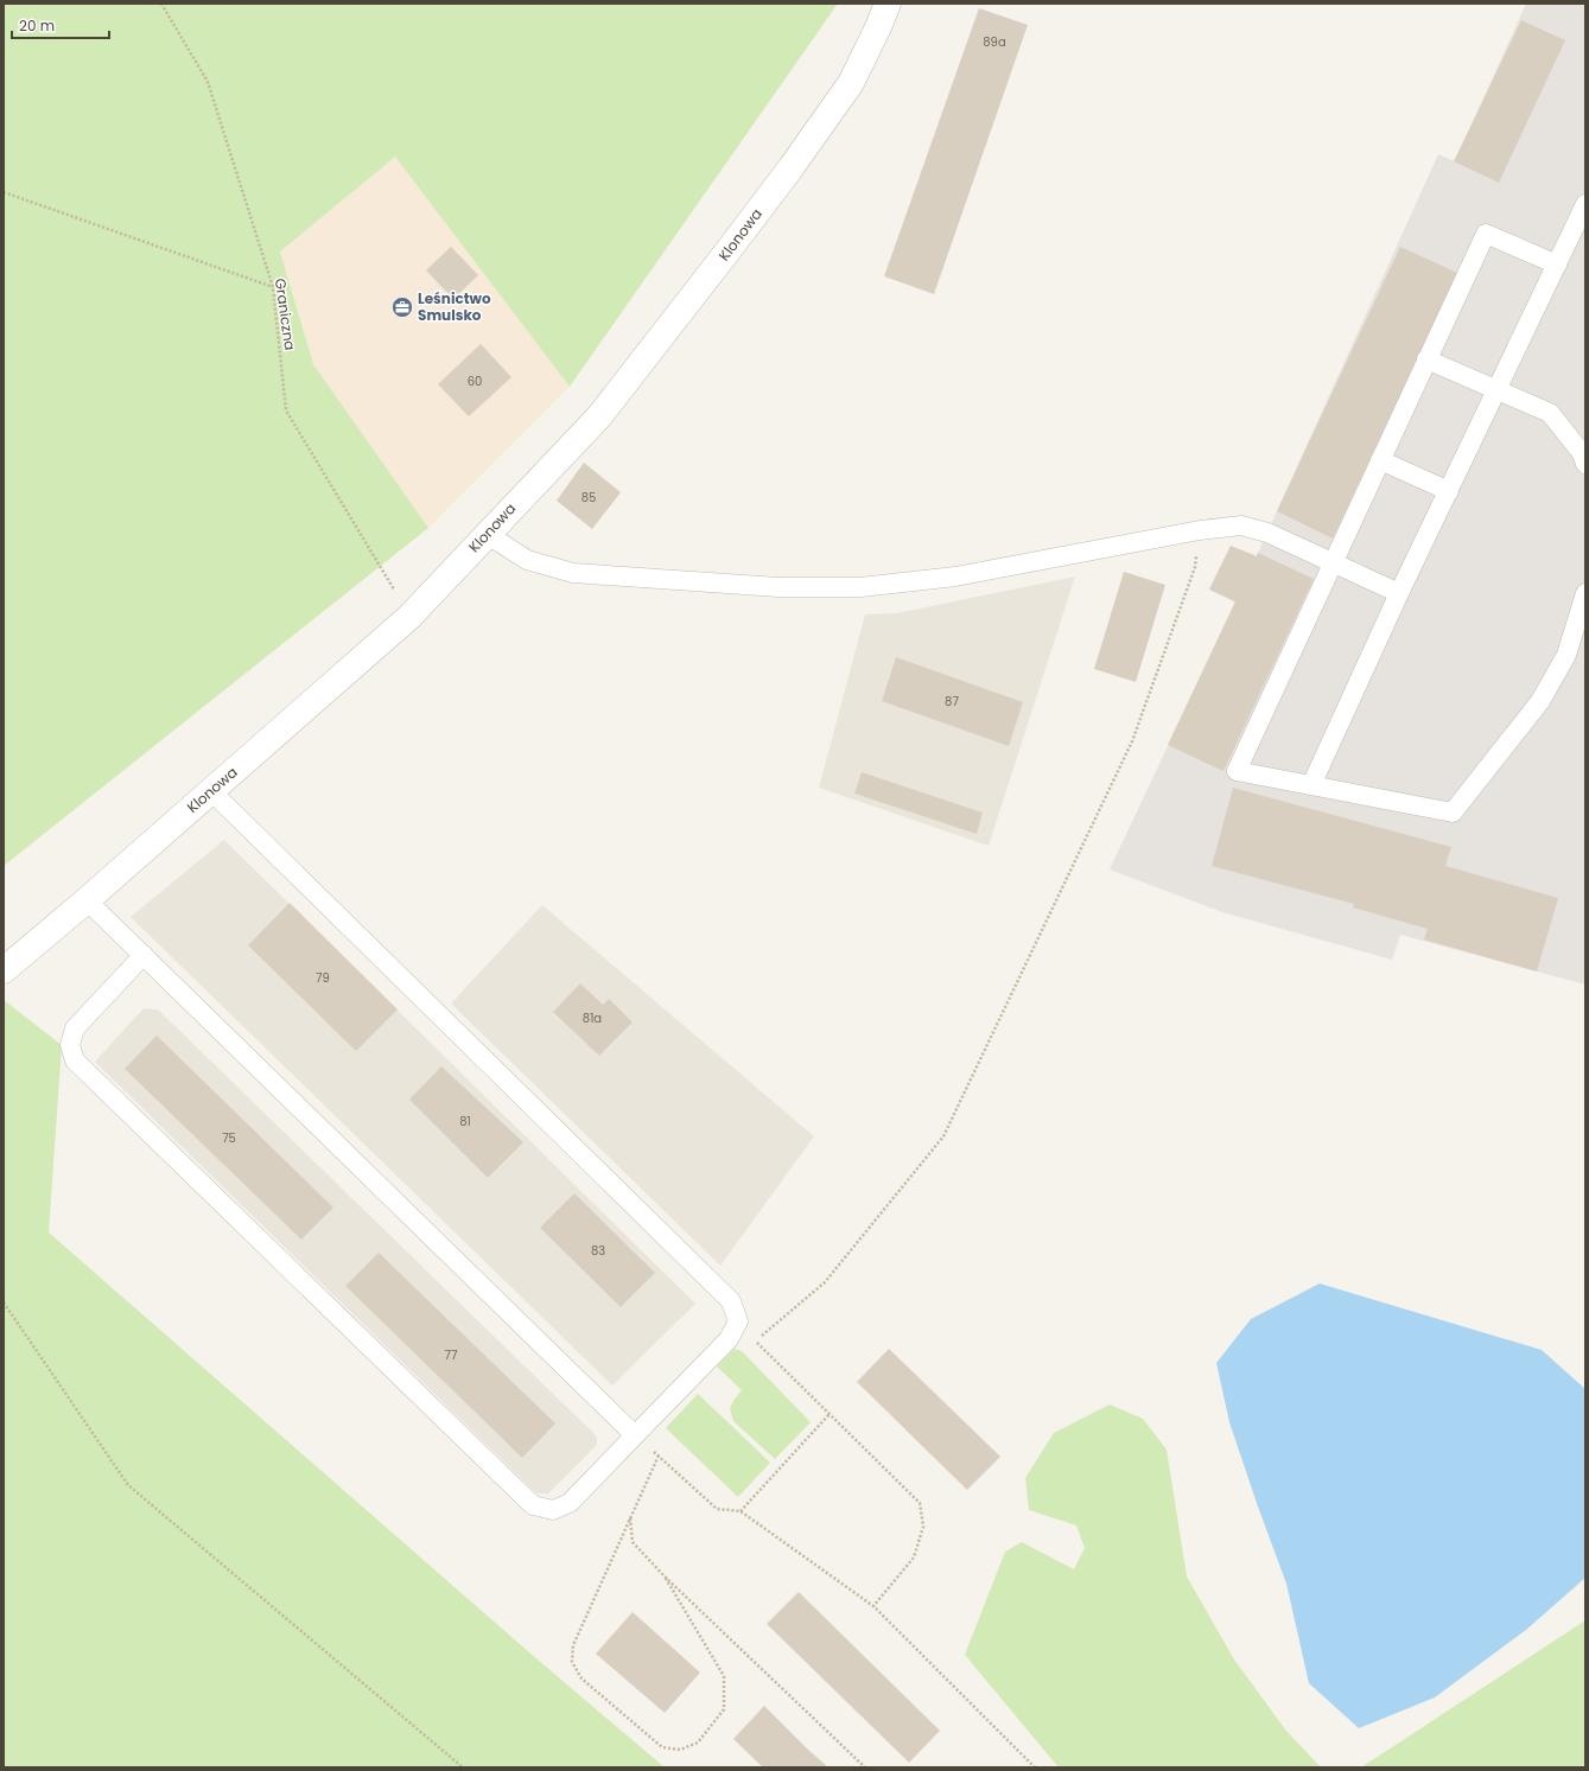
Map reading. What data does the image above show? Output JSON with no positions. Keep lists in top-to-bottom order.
{
  "streets": {
    "street": ["Klonowa"],
    "path": ["Graniczna"]
  },
  "crossings": [
    ["Klonowa", "Graniczna"]
  ],
  "places": {
    "office": ["Leśnictwo Smulsko"]
  },
  "house_numbers": [
    "89a",
    "60",
    "85",
    "87",
    "79",
    "81a",
    "81",
    "75",
    "83",
    "77"
  ],
  "scale_bar": "20 m"
}
